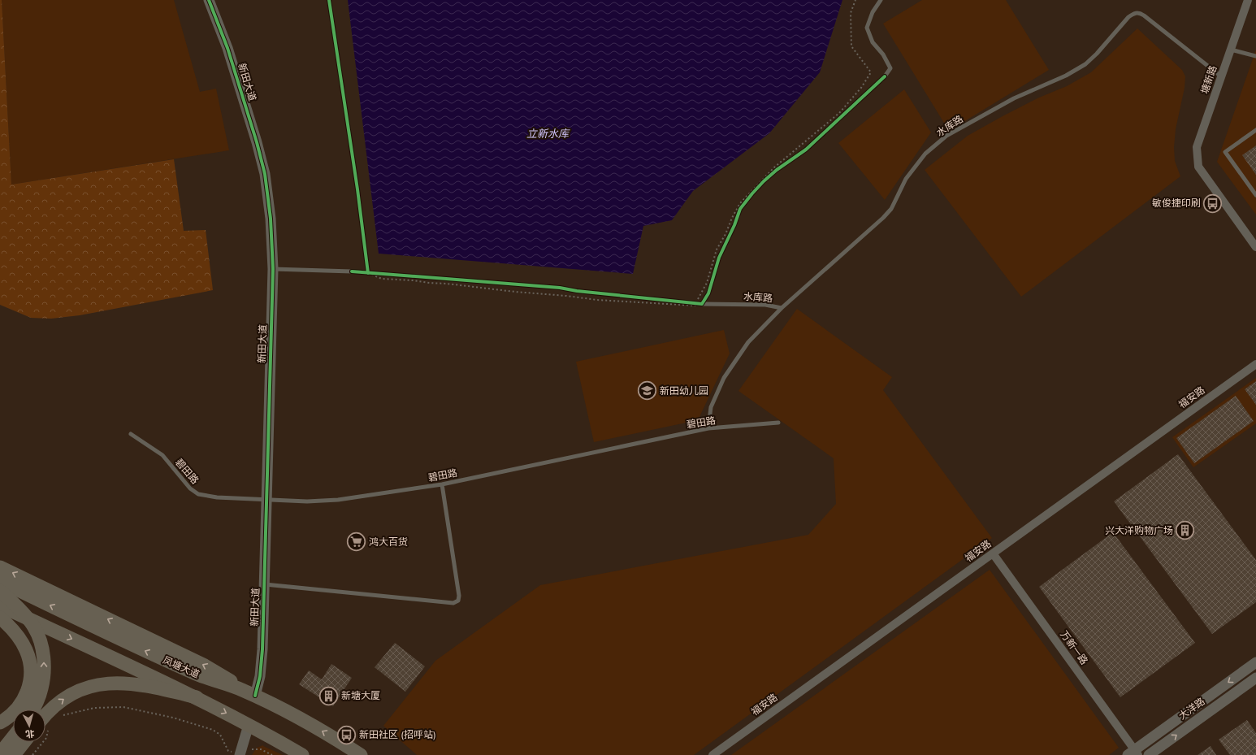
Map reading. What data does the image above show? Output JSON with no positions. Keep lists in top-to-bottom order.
{
  "streets": {
    "main road": ["凤塘大道"],
    "street": [
      "塘新路",
      "新田大道",
      "福安路",
      "万新一路",
      "大洋路"
    ],
    "lane": ["水库路", "碧田路"]
  },
  "crossings": [
    ["塘新路", "水库路"],
    ["新田大道", "碧田路"],
    ["新田大道", "凤塘大道"],
    ["福安路", "万新一路"],
    ["万新一路", "大洋路"]
  ],
  "water": ["立新水库"],
  "places": {
    "bus stop": ["敏俊捷印刷", "新田社区 (招呼站)"],
    "school or university": ["新田幼儿园"],
    "building": ["兴大洋购物广场", "新塘大厦"],
    "supermarket": ["鸿大百货"]
  },
  "north": "bottom"
}
